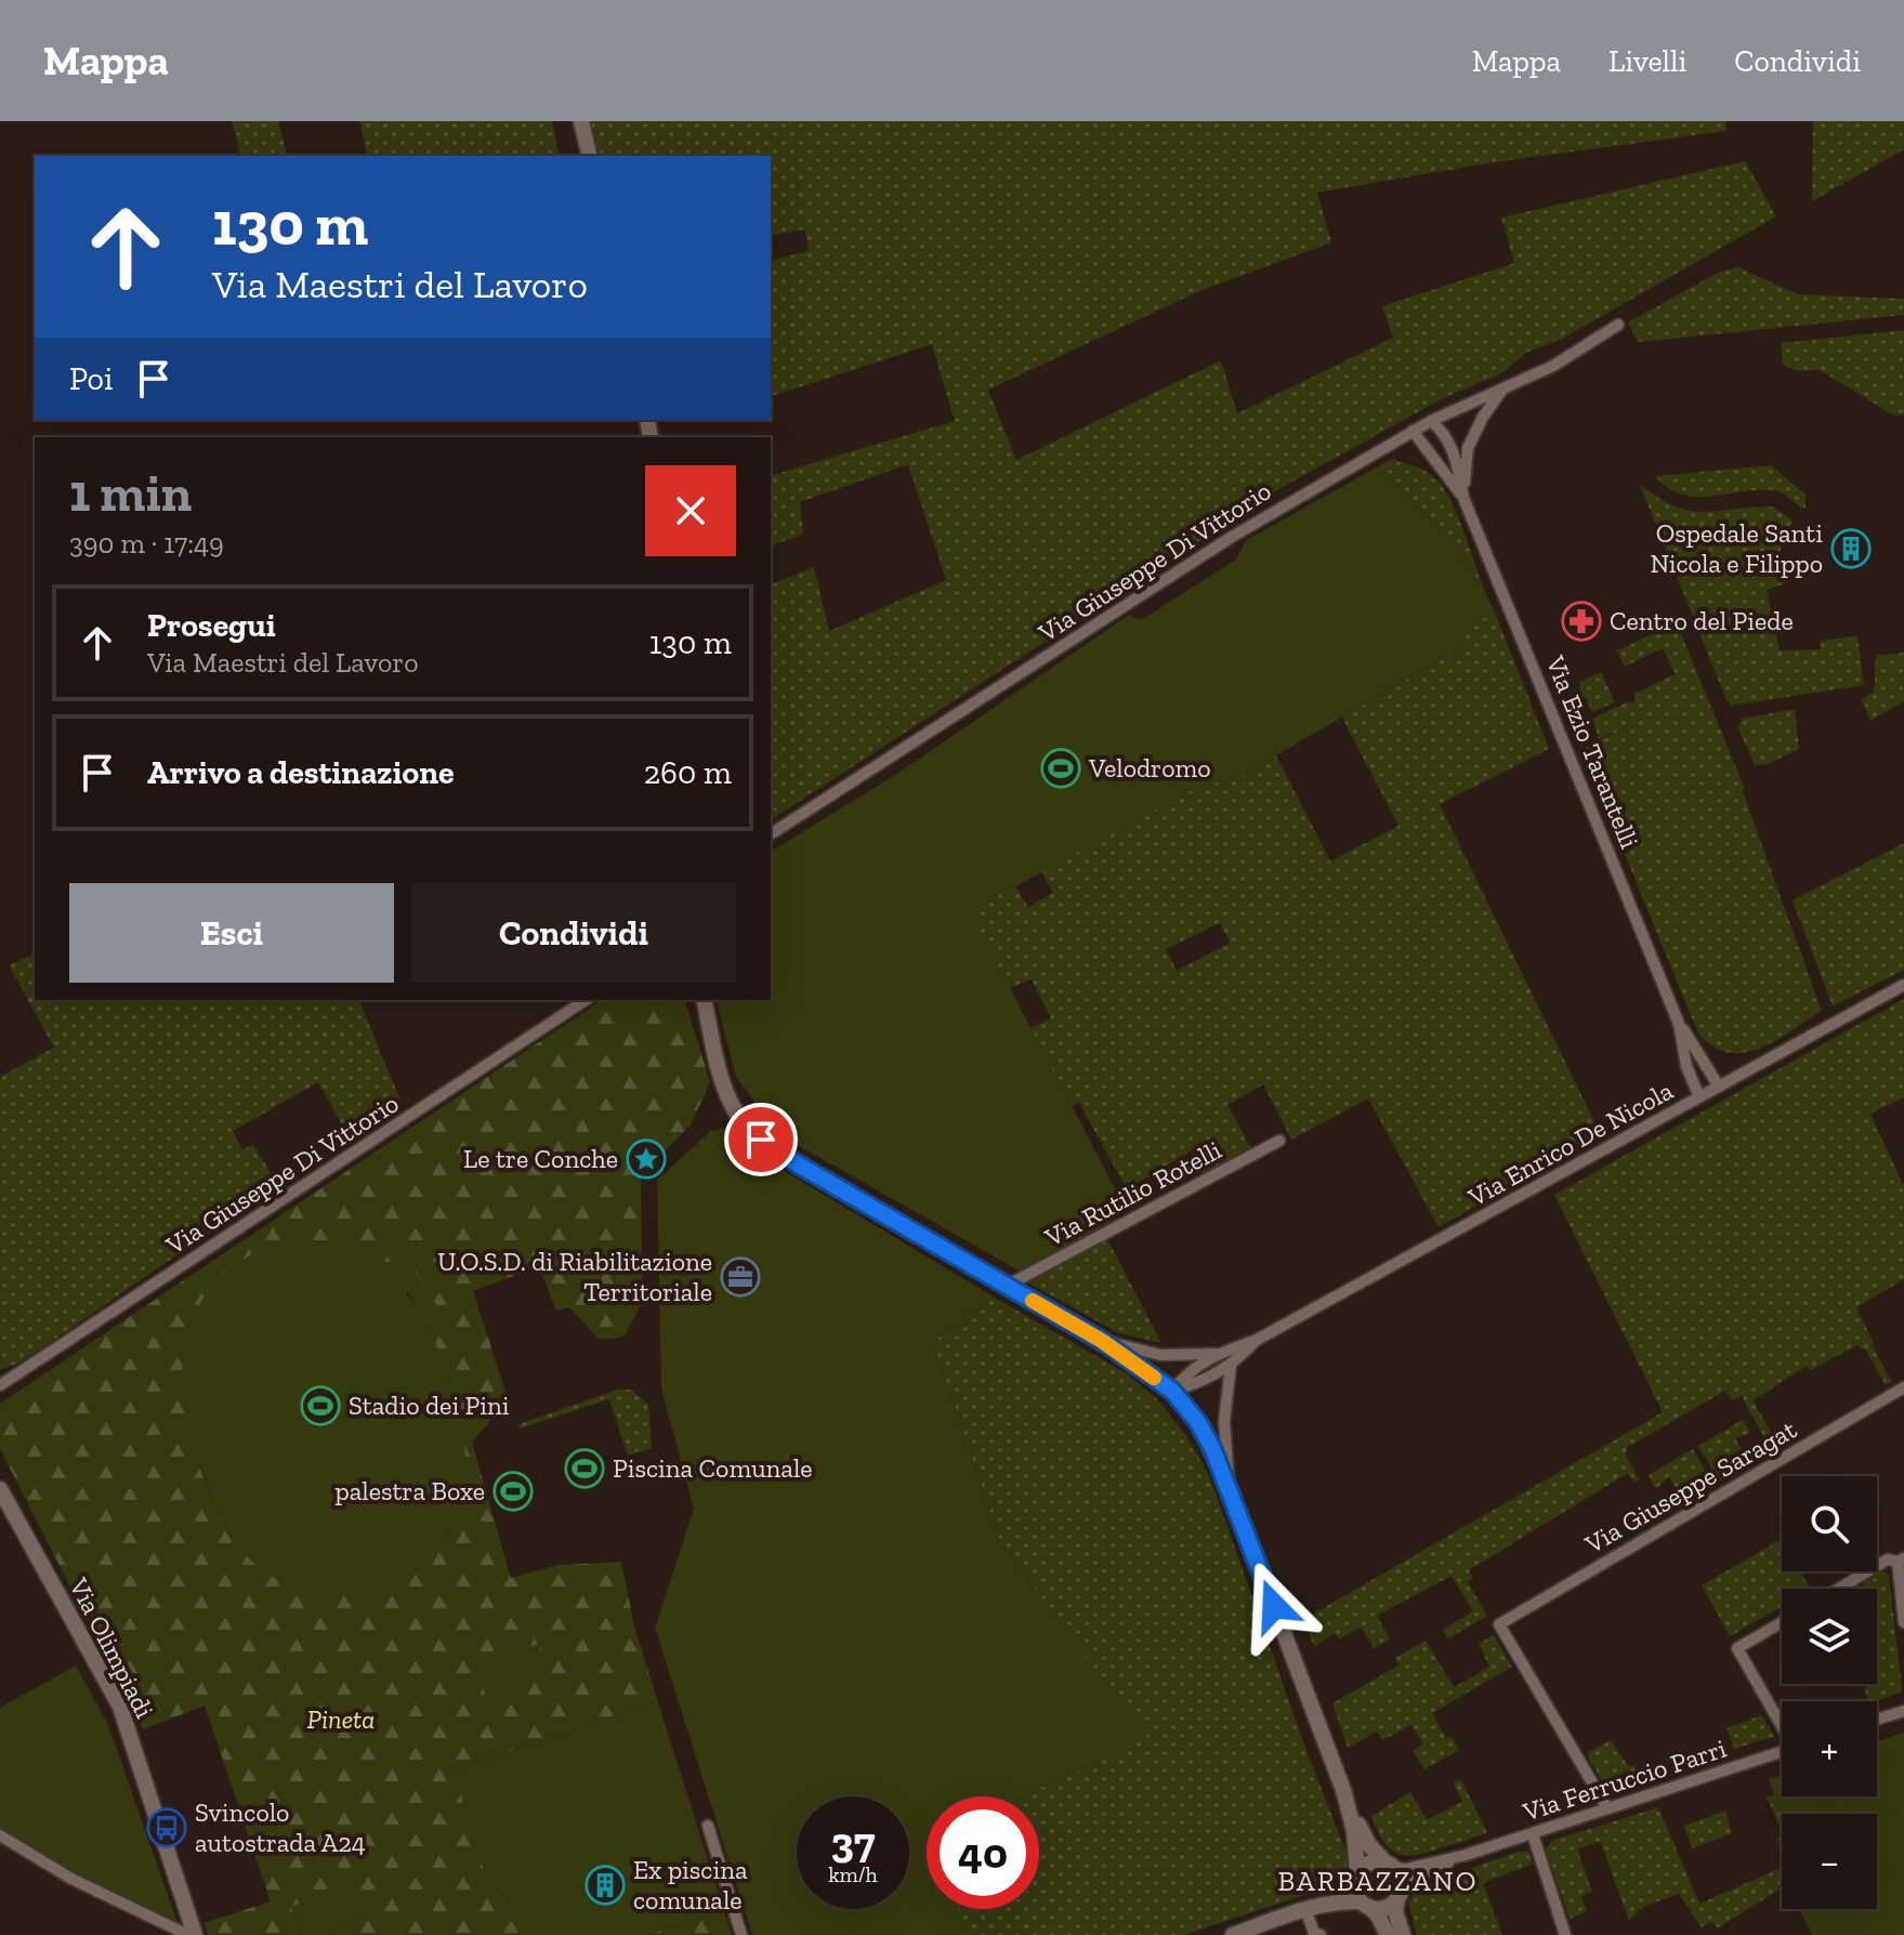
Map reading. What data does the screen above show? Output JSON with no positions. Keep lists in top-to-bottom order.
{
  "streets": {
    "street": [
      "Via Giuseppe Di Vittorio",
      "Via Ezio Tarantelli",
      "Via Enrico De Nicola",
      "Via Rutilio Rotelli",
      "Via Giuseppe Saragat",
      "Via Olimpiadi",
      "Via Ferruccio Parri"
    ]
  },
  "crossings": [
    ["Via Giuseppe Saragat", "Via Ferruccio Parri"]
  ],
  "districts": ["BARBAZZANO"],
  "parks": ["Pineta"],
  "places": {
    "building": ["Ospedale Santi Nicola e Filippo", "Ex piscina comunale"],
    "pharmacy": ["Centro del Piede"],
    "sports": [
      "Velodromo",
      "Stadio dei Pini",
      "Piscina Comunale",
      "palestra Boxe"
    ],
    "place": ["Le tre Conche"],
    "office": ["U.O.S.D. di Riabilitazione Territoriale"],
    "bus stop": ["Svincolo autostrada A24"]
  },
  "page": {
    "header": "Mappa",
    "nav": ["Mappa", "Livelli", "Condividi"],
    "turn": ["130 m", "Via Maestri del Lavoro"],
    "then": "Poi",
    "heading": ["1 min", "390 m · 17:49"],
    "list": [
      {
        "name": "Prosegui",
        "note": "Via Maestri del Lavoro",
        "value": "130 m"
      },
      {
        "name": "Arrivo a destinazione",
        "value": "260 m"
      }
    ],
    "buttons": ["Esci", "Condividi"],
    "map_buttons": ["+", "−"],
    "speed": "37 km/h",
    "limit": "40"
  }
}
